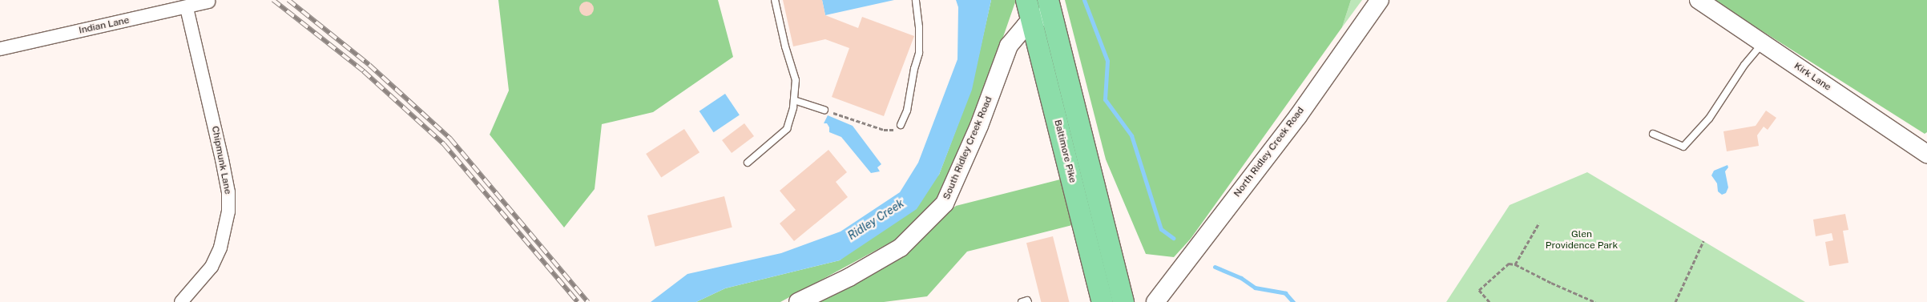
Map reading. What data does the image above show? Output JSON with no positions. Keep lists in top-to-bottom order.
{
  "streets": {
    "main road": ["Baltimore Pike"],
    "street": [
      "Indian Lane",
      "Kirk Lane",
      "South Ridley Creek Road",
      "North Ridley Creek Road",
      "Chipmunk Lane"
    ]
  },
  "crossings": [
    ["Indian Lane", "Chipmunk Lane"],
    ["South Ridley Creek Road", "Baltimore Pike"]
  ],
  "water": ["Ridley Creek"],
  "parks": ["Glen Providence Park"]
}
